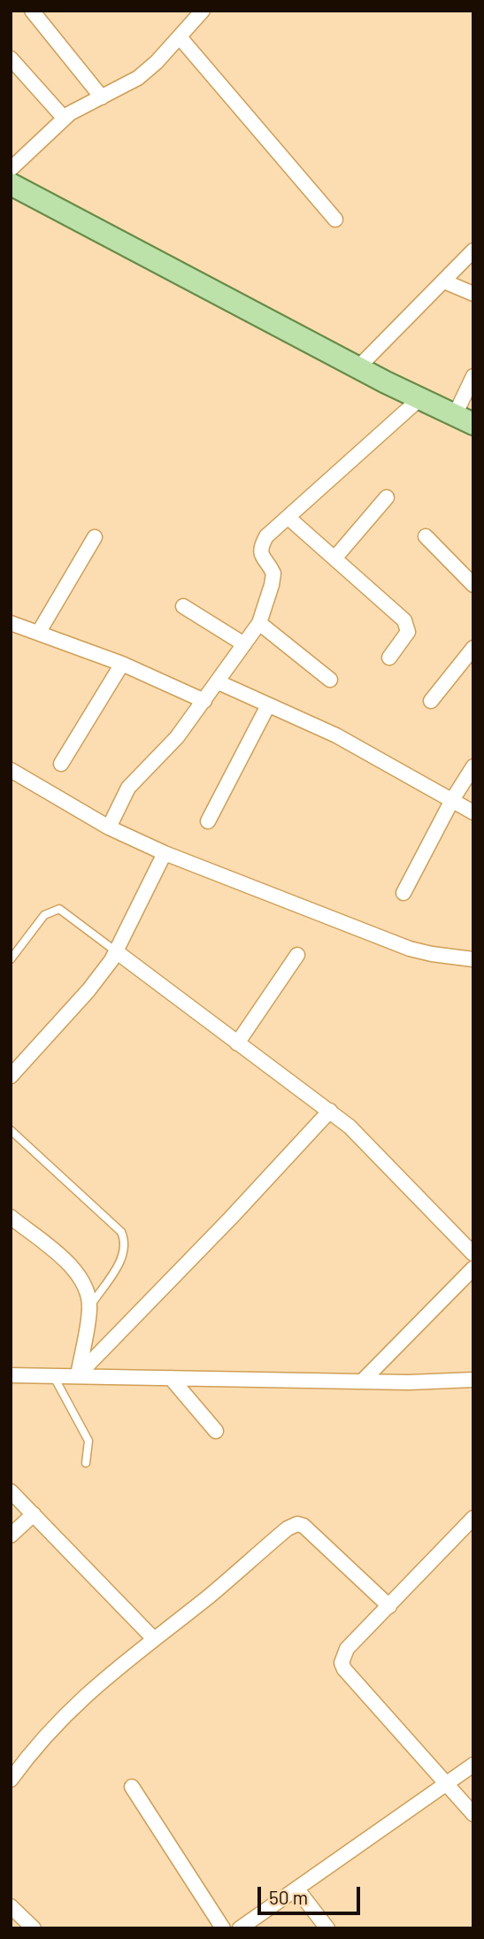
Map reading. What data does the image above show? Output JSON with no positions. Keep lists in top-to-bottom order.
{
  "scale_bar": "50 m"
}
